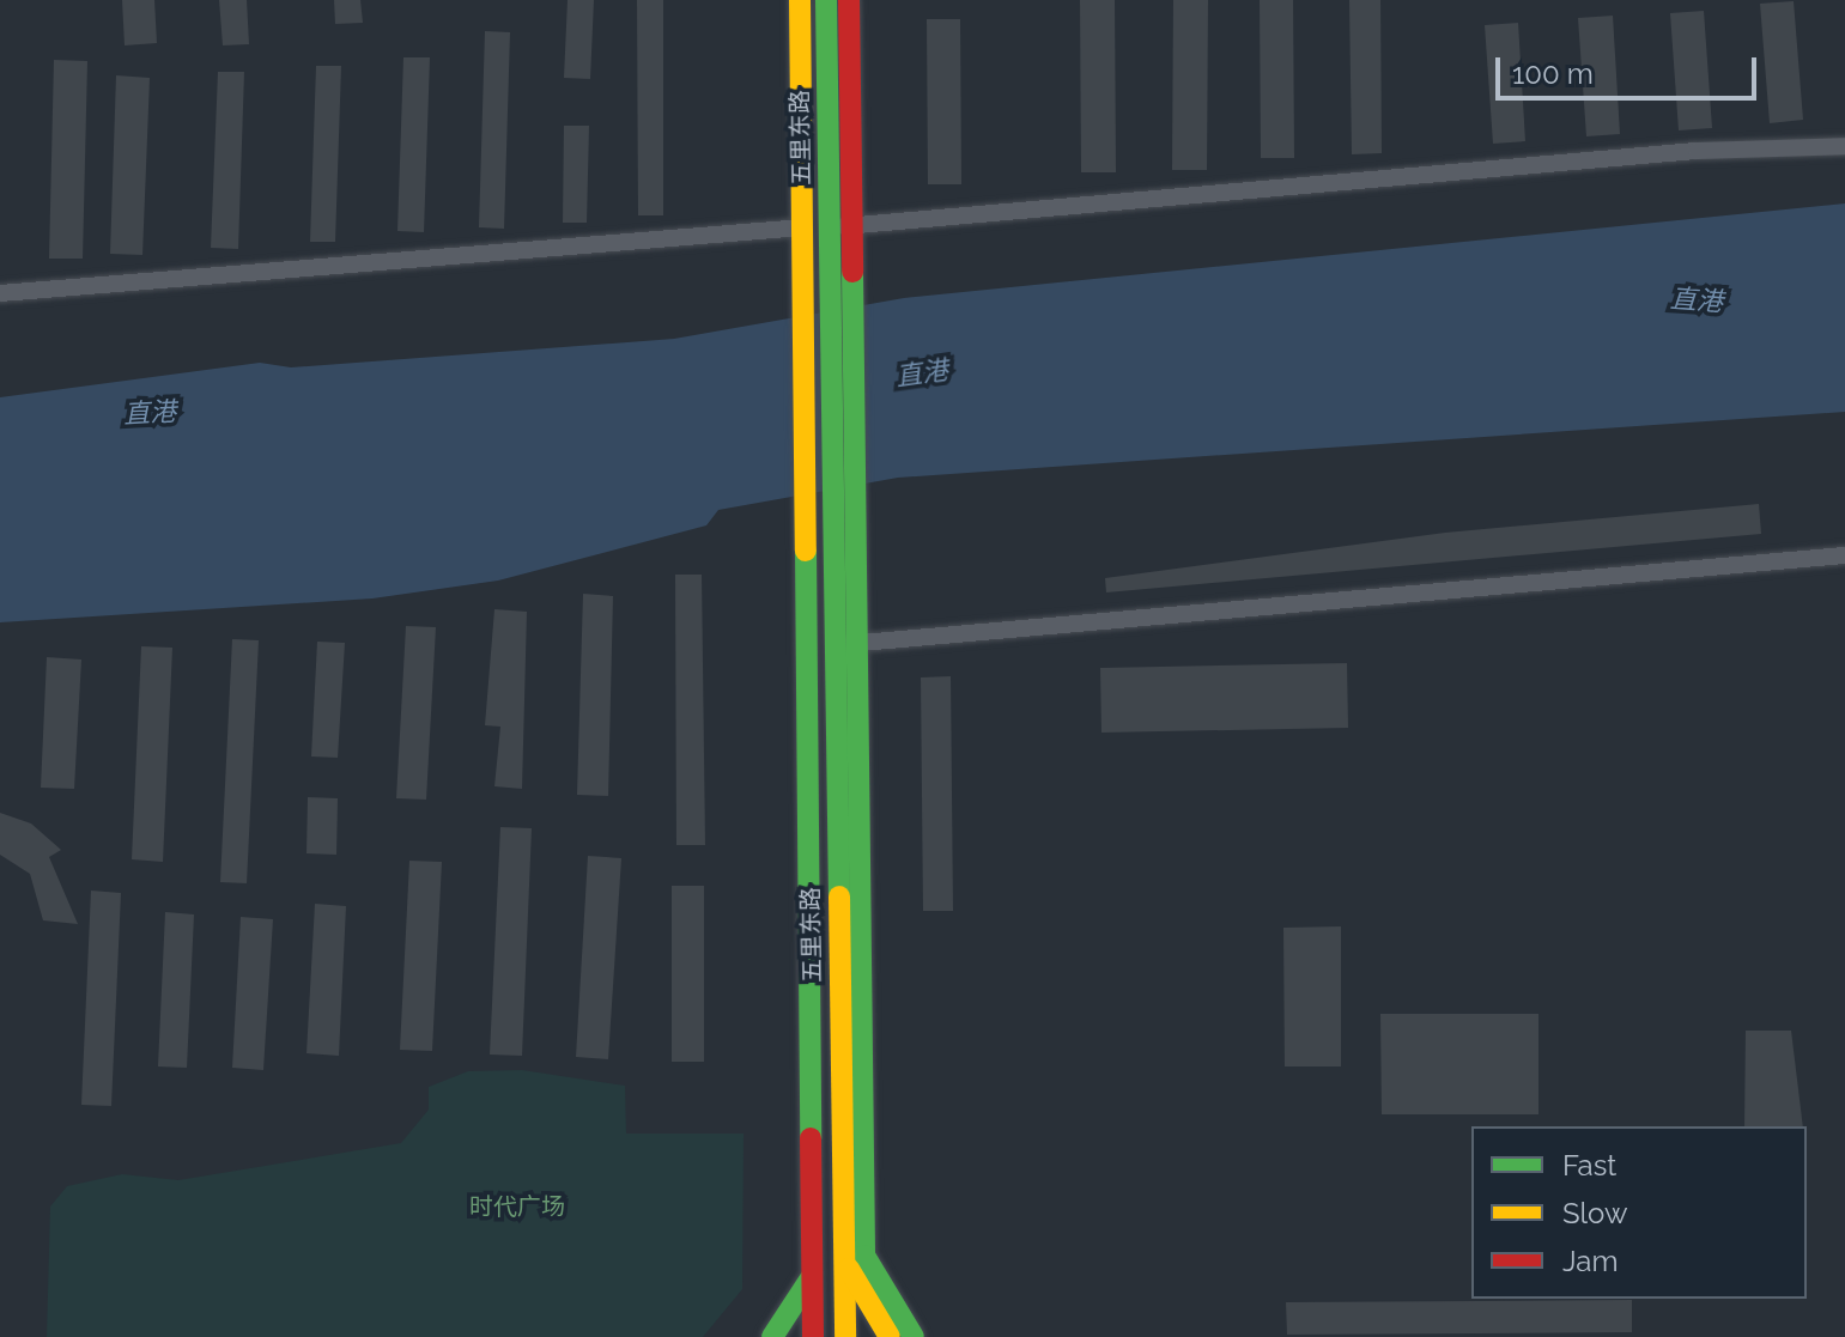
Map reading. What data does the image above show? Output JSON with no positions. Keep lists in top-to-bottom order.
{
  "streets": {
    "main road": ["五里东路"]
  },
  "water": ["直港"],
  "parks": ["时代广场"],
  "legend": ["Fast", "Slow", "Jam"],
  "scale_bar": "100 m"
}
